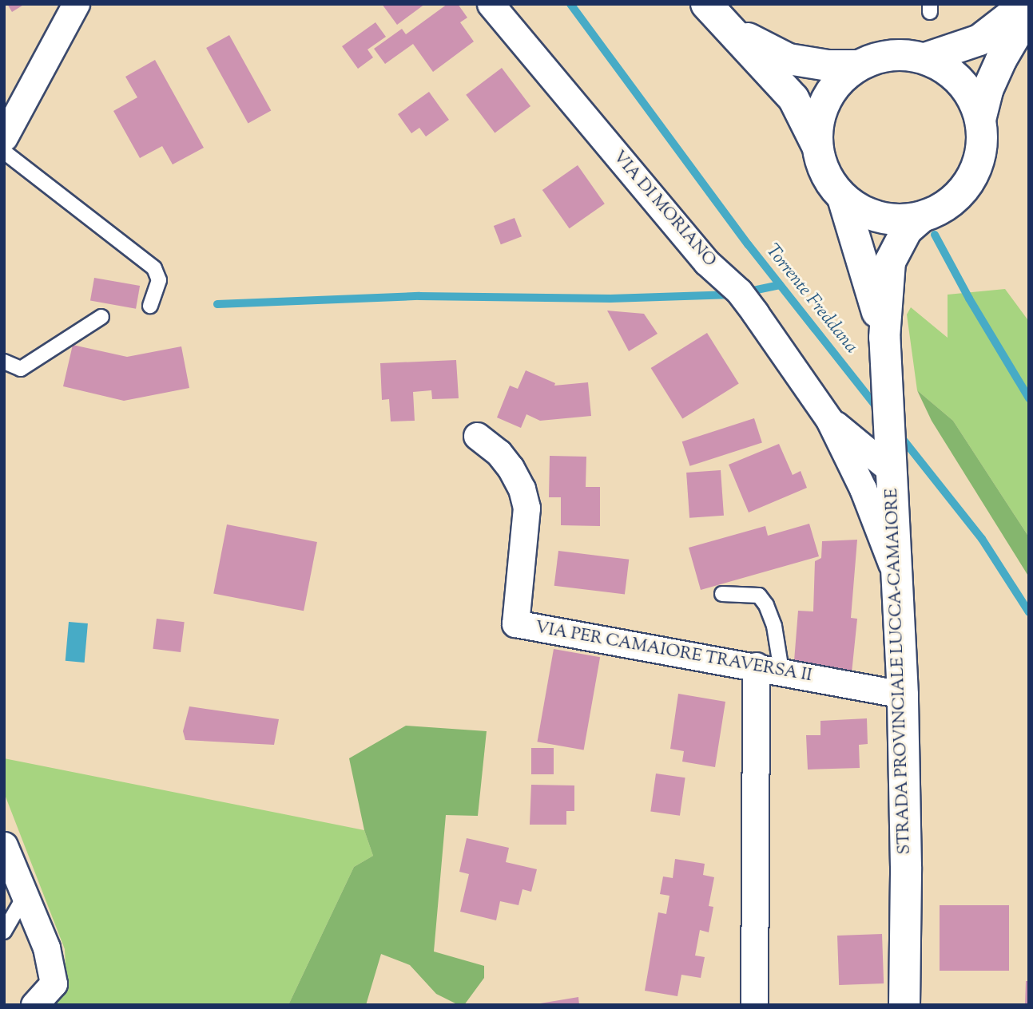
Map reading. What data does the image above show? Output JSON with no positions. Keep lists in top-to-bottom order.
{
  "streets": {
    "main road": ["STRADA PROVINCIALE LUCCA-CAMAIORE"],
    "street": ["VIA DI MORIANO", "VIA PER CAMAIORE TRAVERSA II"]
  },
  "crossings": [
    ["VIA DI MORIANO", "STRADA PROVINCIALE LUCCA-CAMAIORE"],
    ["VIA PER CAMAIORE TRAVERSA II", "STRADA PROVINCIALE LUCCA-CAMAIORE"]
  ],
  "water": ["Torrente Freddana"]
}
